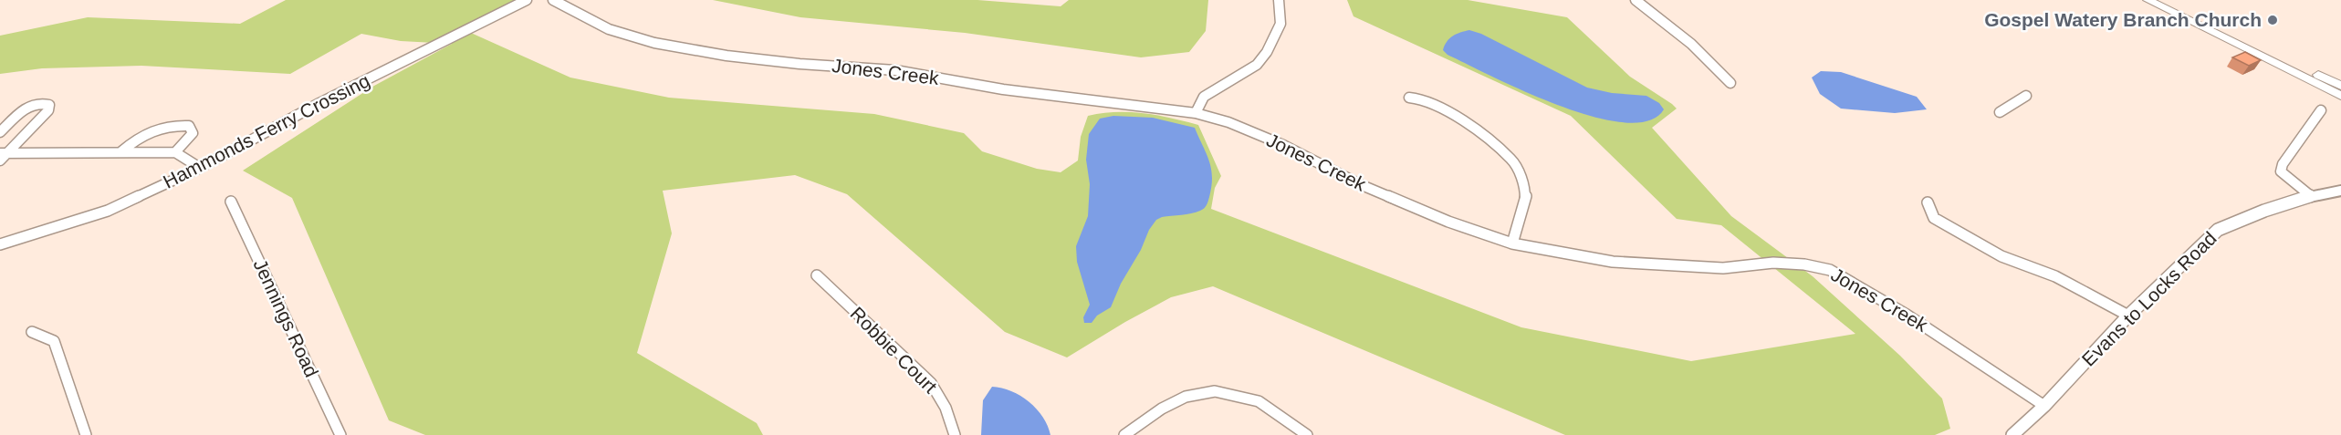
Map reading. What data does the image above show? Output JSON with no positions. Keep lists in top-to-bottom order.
{
  "streets": {
    "street": [
      "Jones Creek",
      "Hammonds Ferry Crossing",
      "Evans to Locks Road",
      "Jennings Road",
      "Robbie Court"
    ]
  },
  "crossings": [
    ["Jones Creek", "Evans to Locks Road"]
  ],
  "places": ["Gospel Watery Branch Church"]
}
